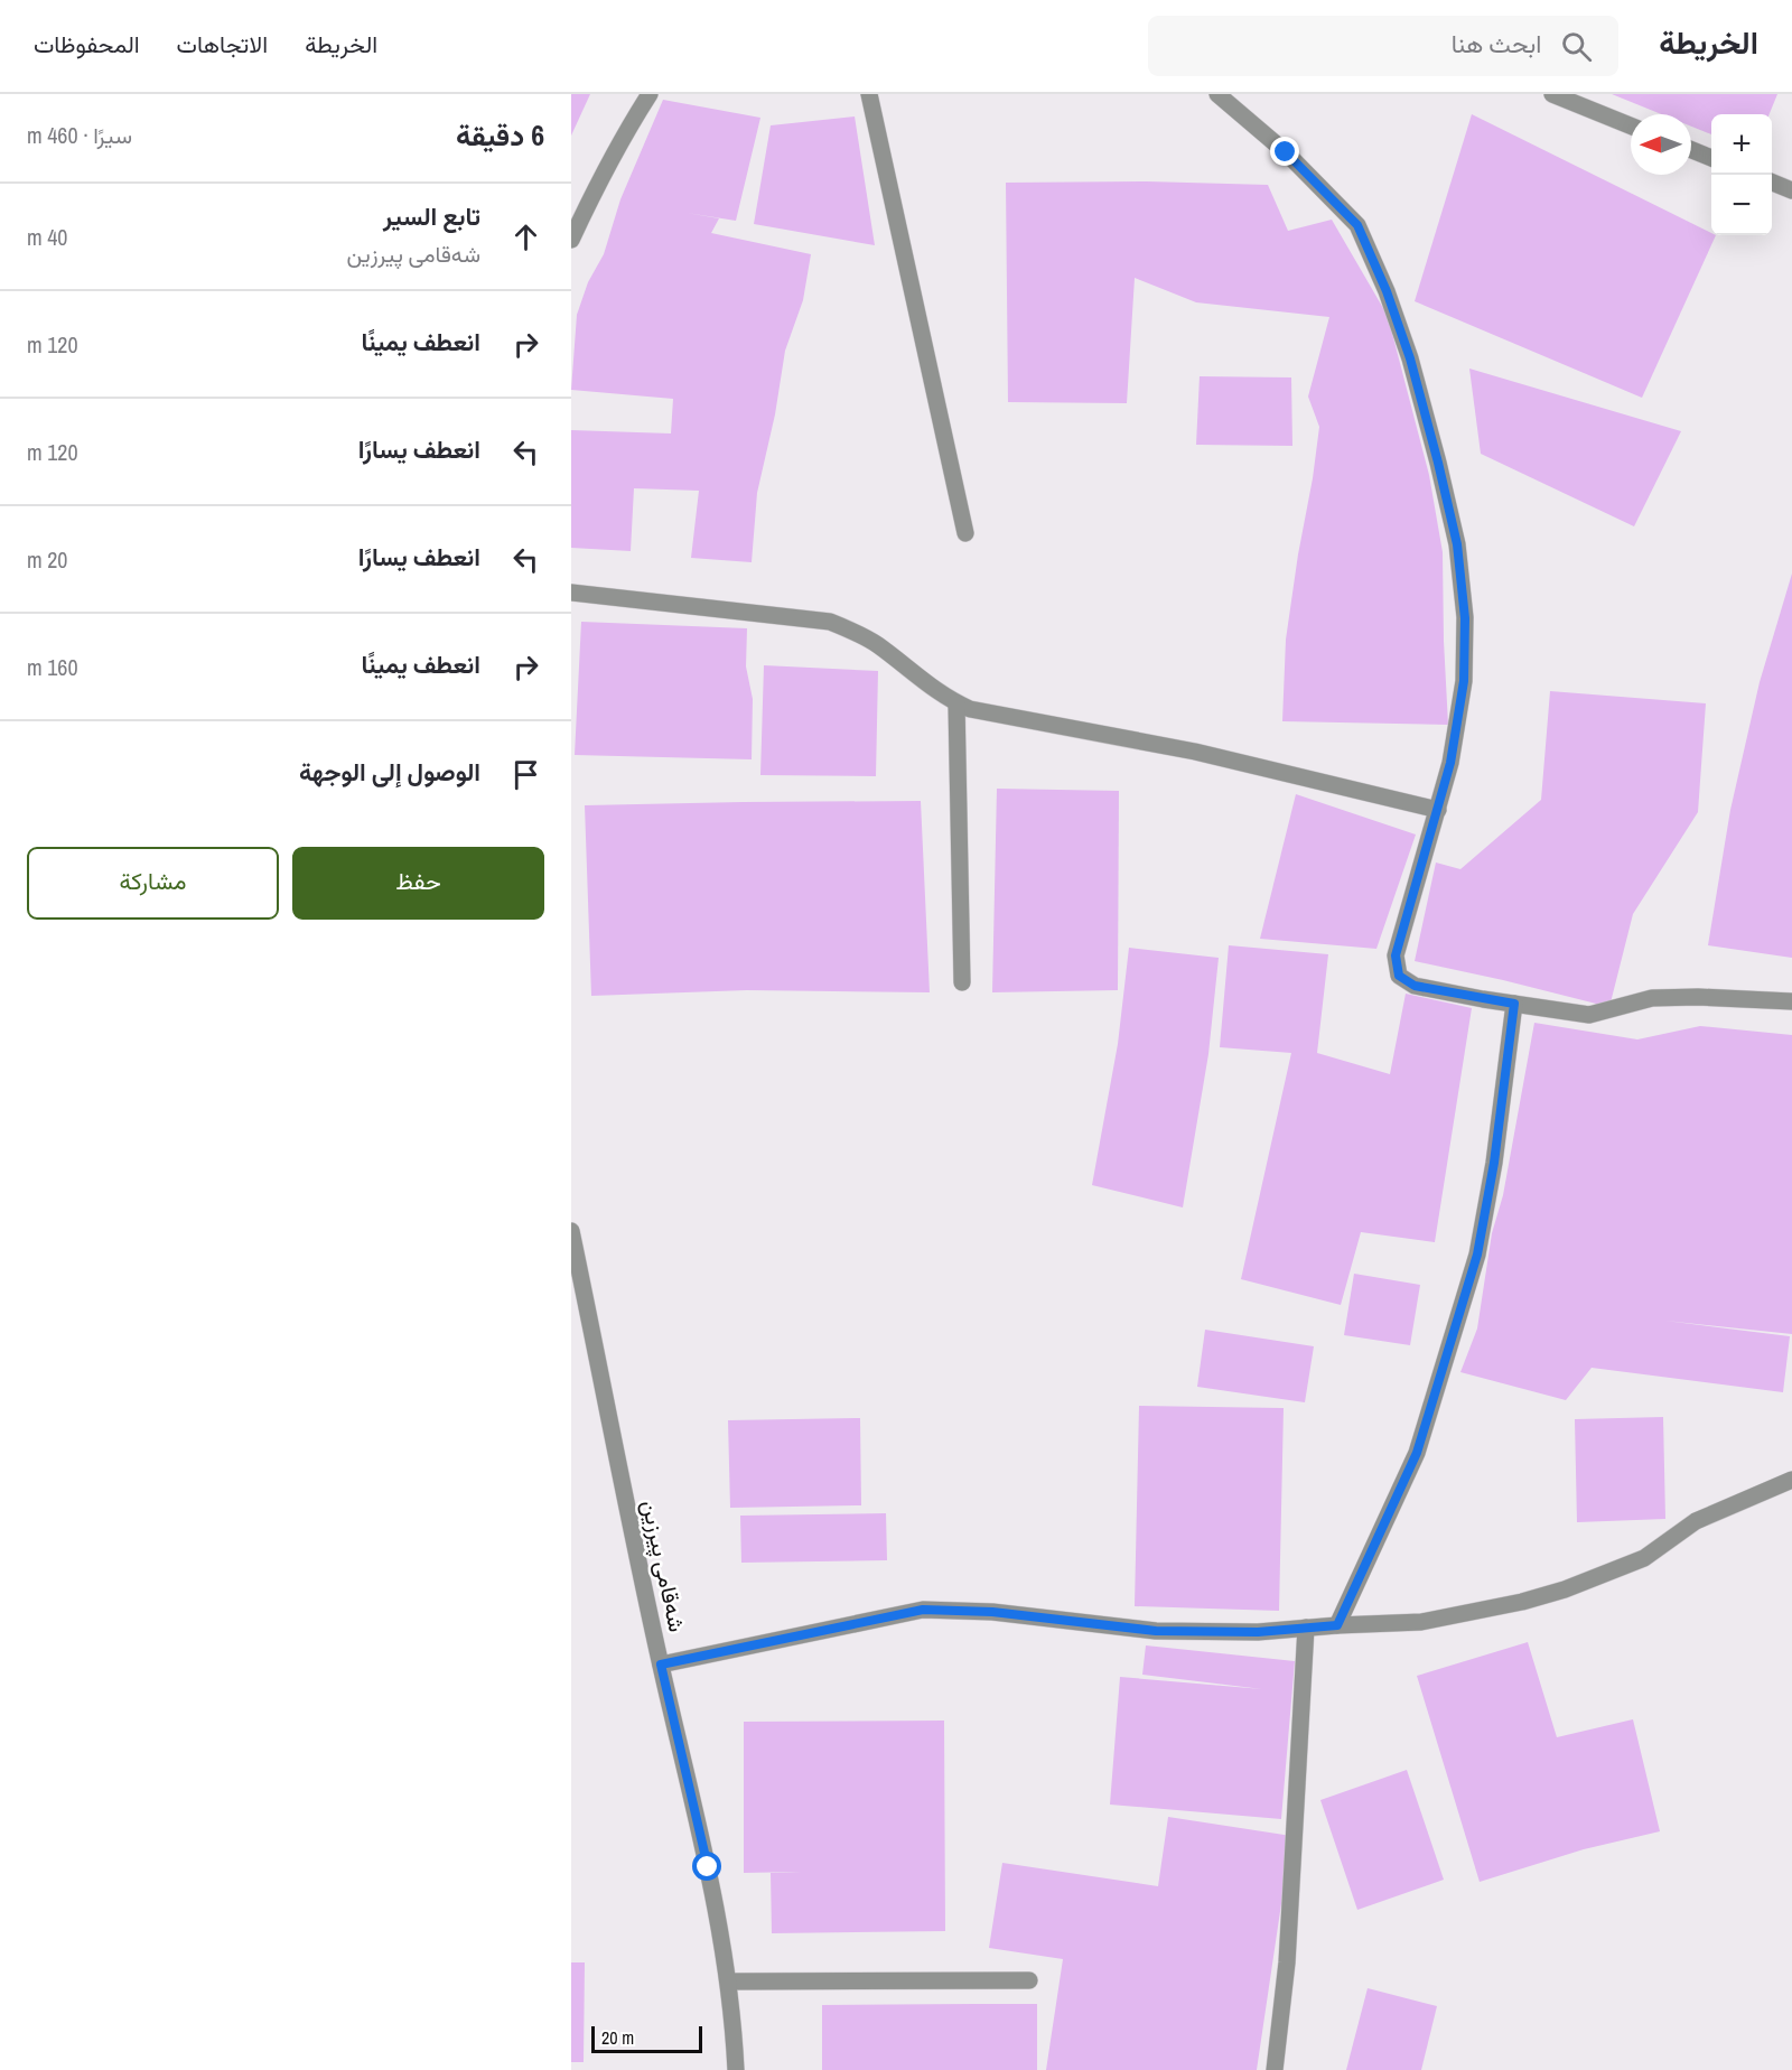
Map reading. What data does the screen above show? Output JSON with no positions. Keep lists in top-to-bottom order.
{
  "streets": {
    "street": ["شەقامی پیرزین"]
  },
  "scale_bar": "20 m",
  "north": "left",
  "page": {
    "header": "الخريطة",
    "search": "ابحث هنا",
    "nav": ["الخريطة", "الاتجاهات", "المحفوظات"],
    "heading": ["6 دقيقة", "سيرًا · 460 m"],
    "map_buttons": ["+", "−"],
    "list": [
      ["تابع السير", "شەقامی پیرزین", "40 m"],
      ["انعطف يمينًا", "120 m"],
      ["انعطف يسارًا", "120 m"],
      ["انعطف يسارًا", "20 m"],
      ["انعطف يمينًا", "160 m"],
      "الوصول إلى الوجهة"
    ],
    "buttons": ["حفظ", "مشاركة"],
    "scale": "20 m"
  }
}
